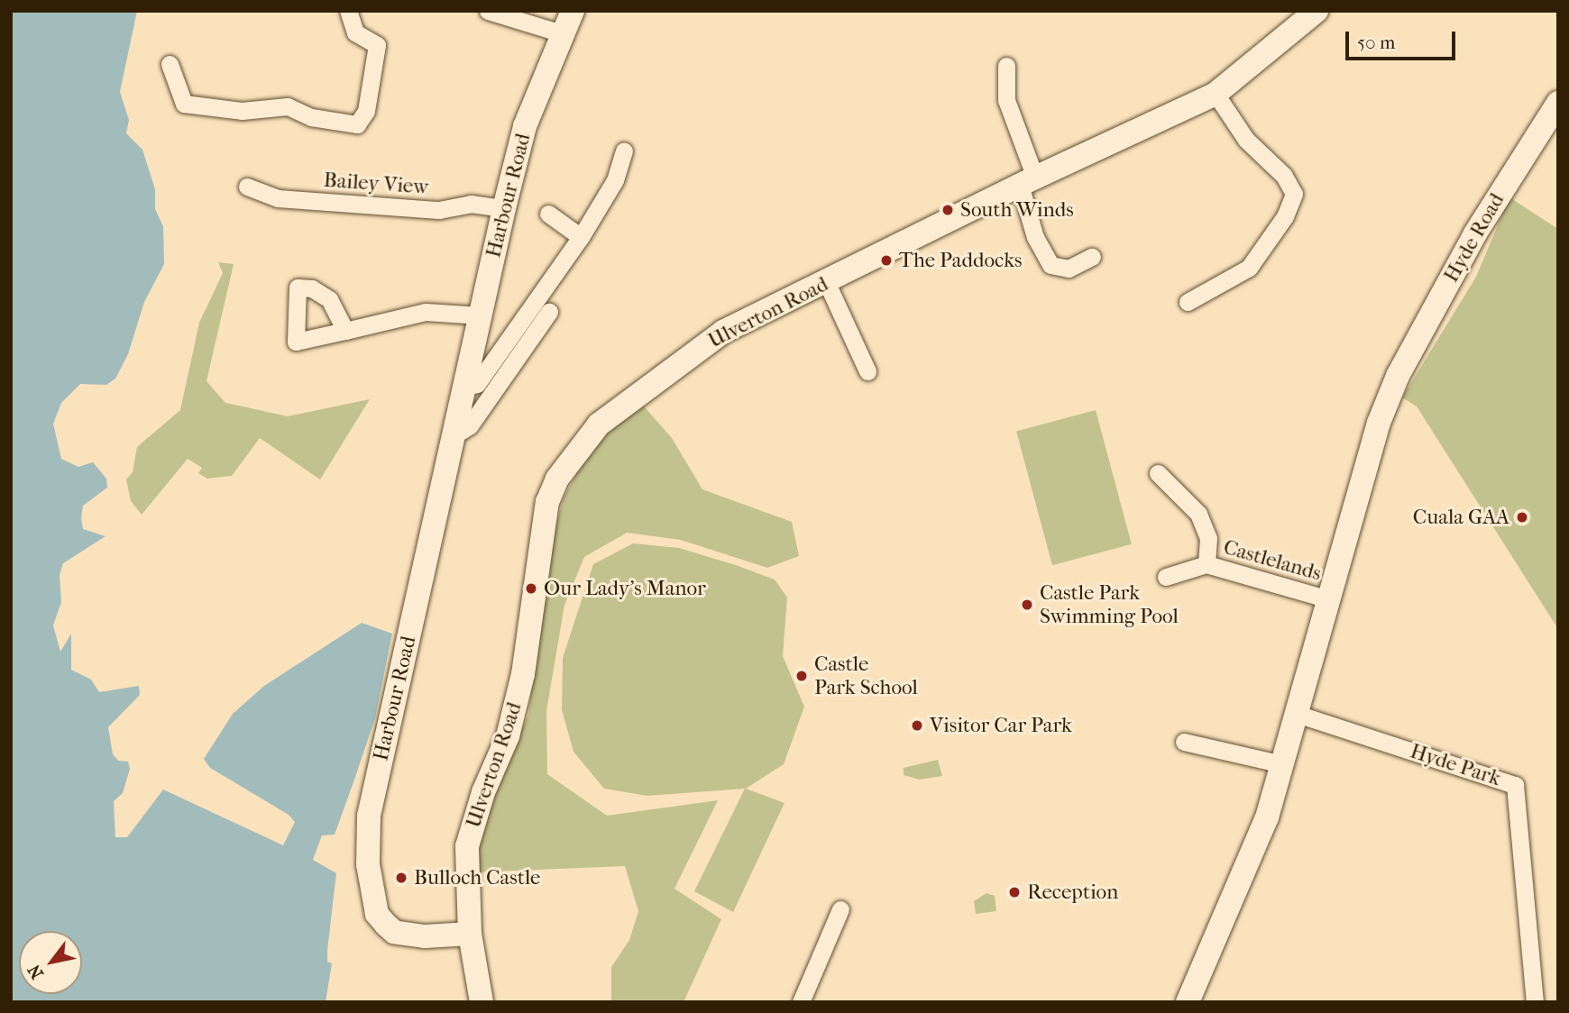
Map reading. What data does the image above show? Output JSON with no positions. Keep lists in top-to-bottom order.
{
  "streets": {
    "street": [
      "Bailey View",
      "Harbour Road",
      "Hyde Road",
      "Ulverton Road",
      "Castlelands",
      "Hyde Park"
    ]
  },
  "crossings": [
    ["Bailey View", "Harbour Road"],
    ["Harbour Road", "Ulverton Road"],
    ["Hyde Road", "Castlelands"]
  ],
  "places": [
    "South Winds",
    "The Paddocks",
    "Cuala GAA",
    "Our Lady's Manor",
    "Castle Park Swimming Pool",
    "Castle Park School",
    "Visitor Car Park",
    "Bulloch Castle",
    "Reception"
  ],
  "scale_bar": "50 m",
  "north": "bottom left"
}
